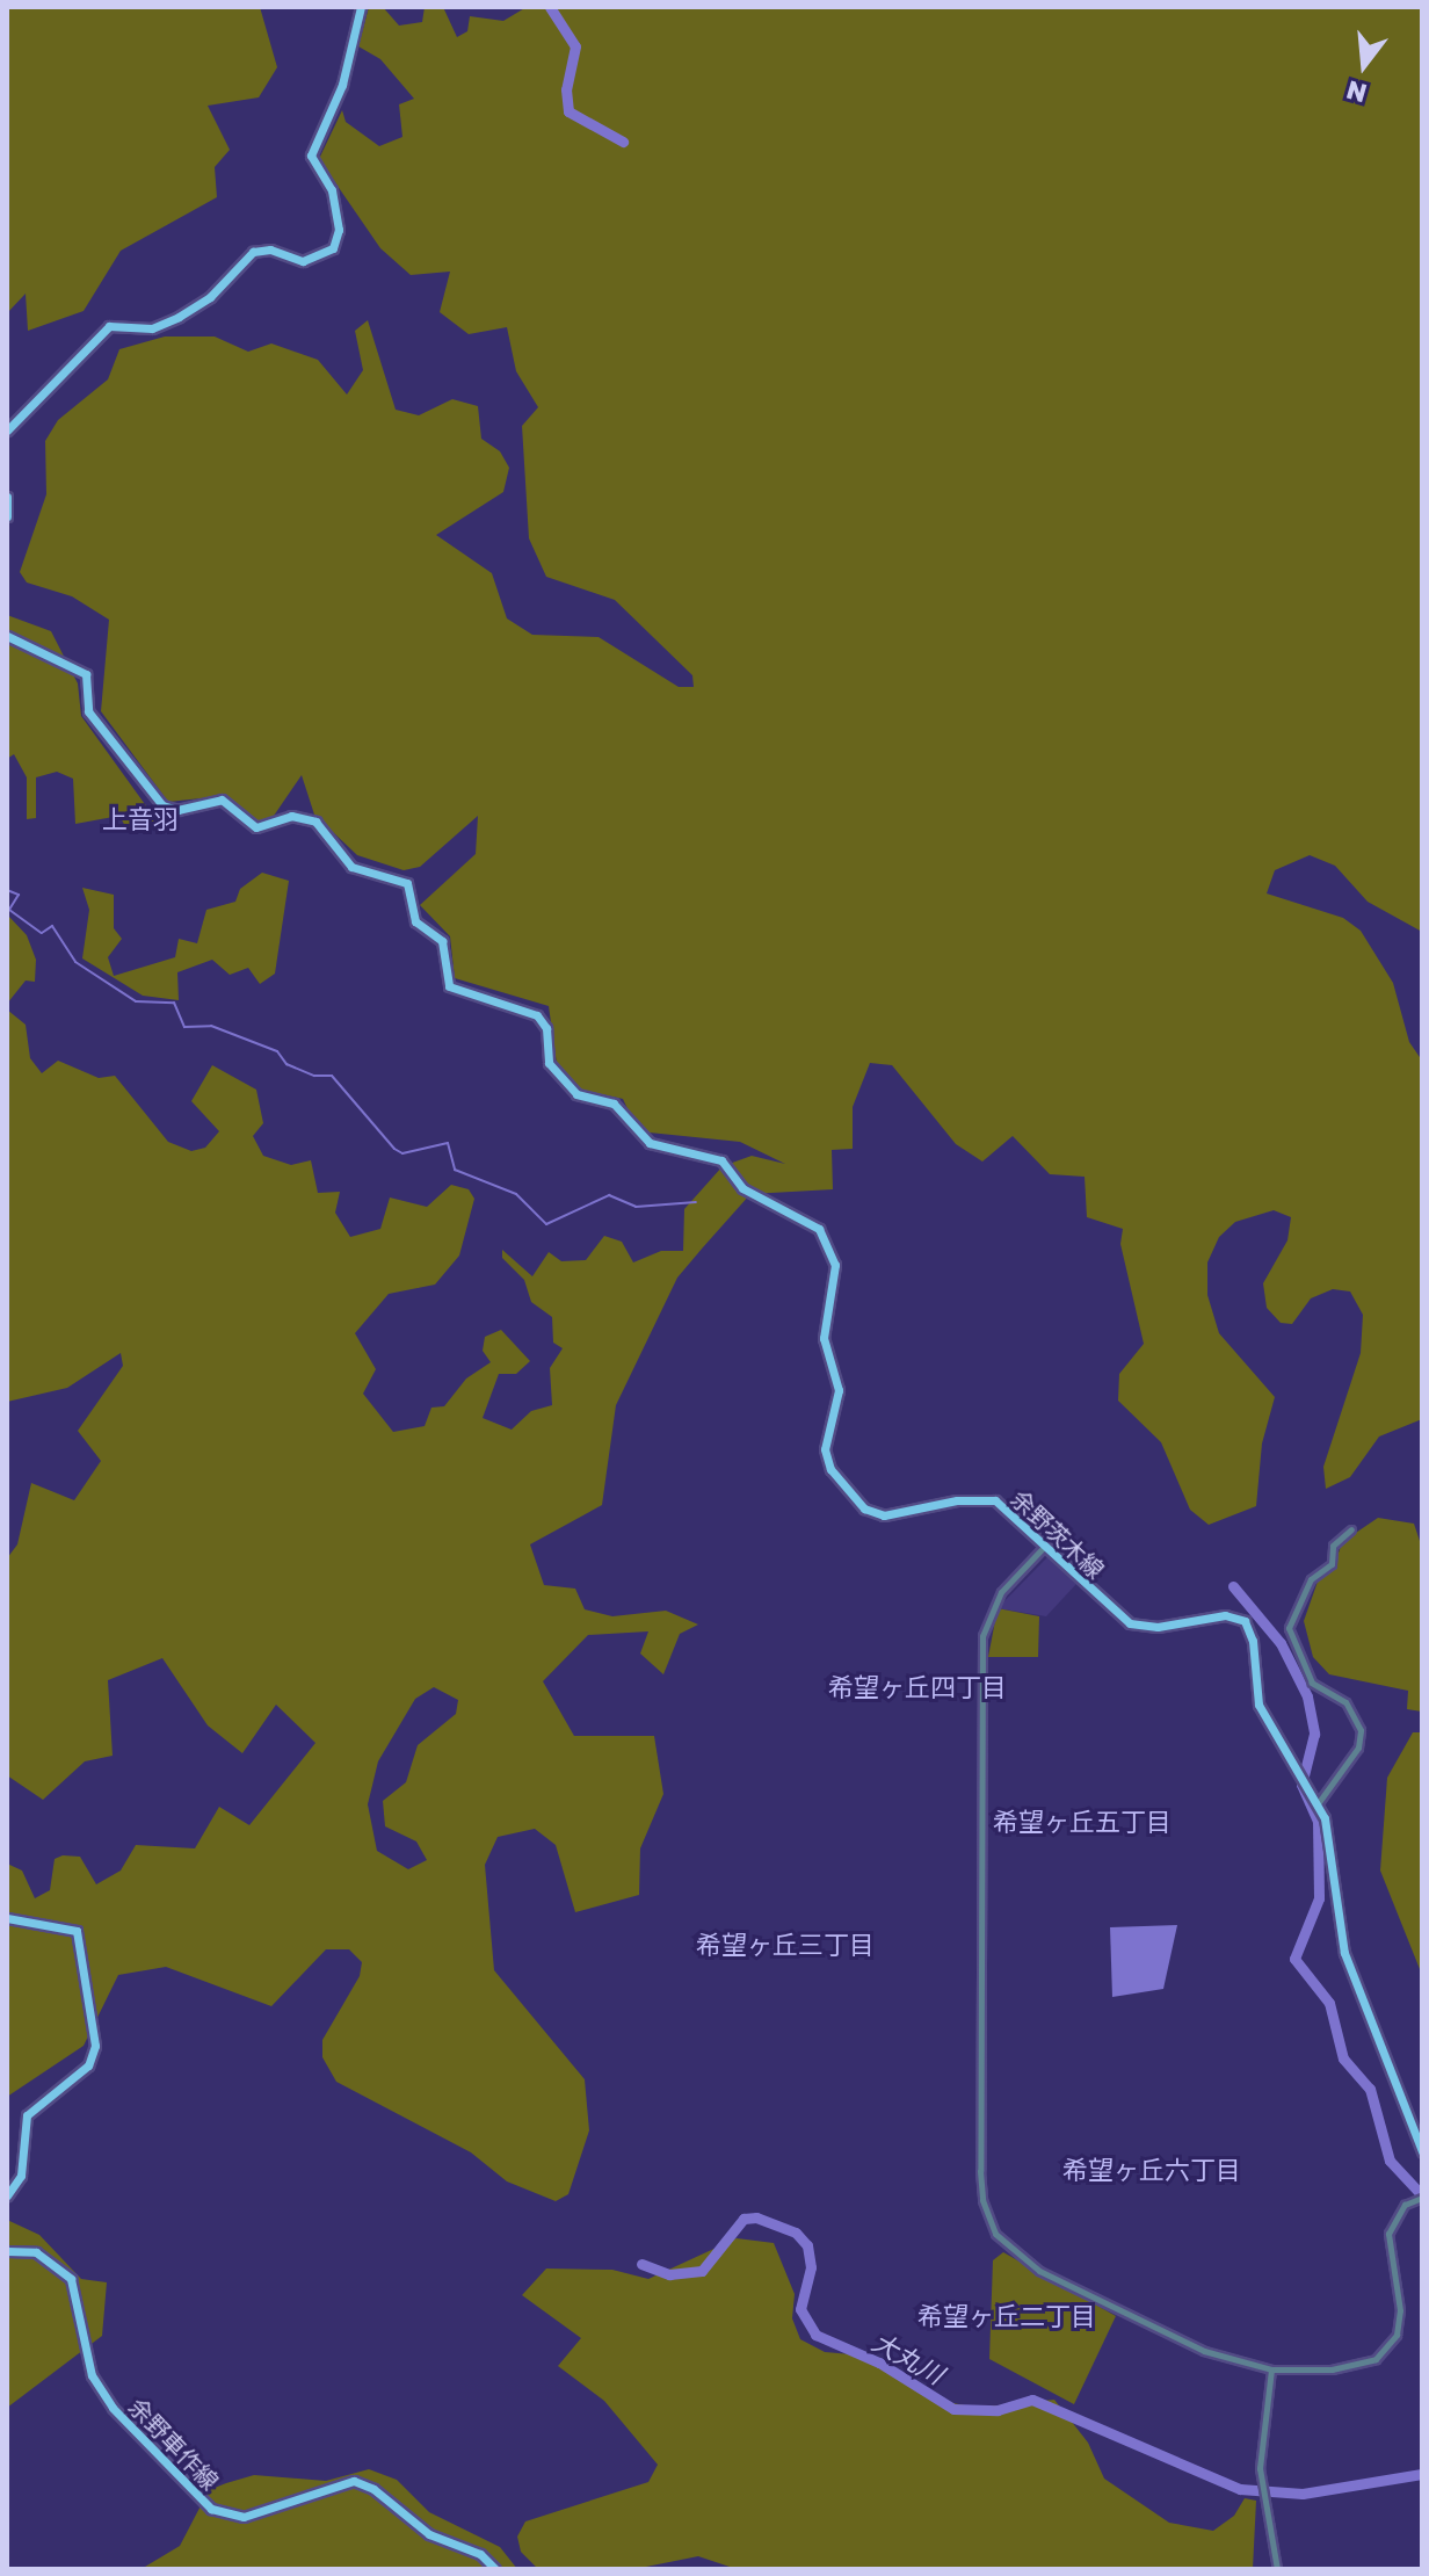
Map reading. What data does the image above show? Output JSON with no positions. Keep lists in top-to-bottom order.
{
  "streets": {
    "main road": ["余野茨木線", "余野車作線"]
  },
  "districts": [
    "上音羽",
    "希望ヶ丘四丁目",
    "希望ヶ丘五丁目",
    "希望ヶ丘三丁目",
    "希望ヶ丘六丁目",
    "希望ヶ丘二丁目"
  ],
  "water": ["大丸川"],
  "north": "bottom"
}
